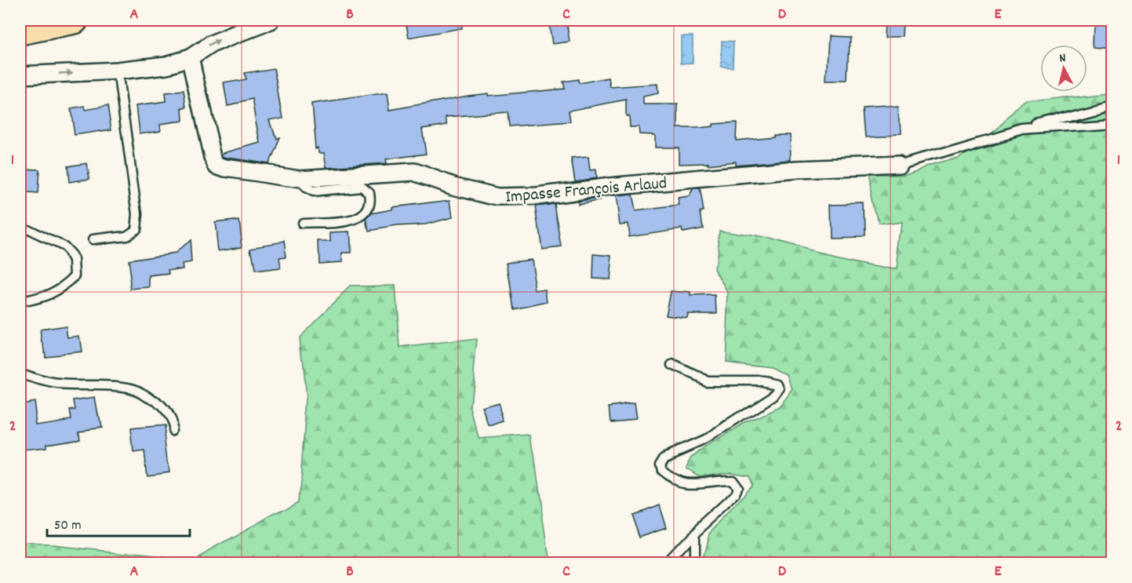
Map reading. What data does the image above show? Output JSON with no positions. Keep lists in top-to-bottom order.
{
  "streets": {
    "street": ["Impasse François Arlaud"]
  },
  "scale_bar": "50 m",
  "north": "top",
  "grid": {
    "columns": [
      "A",
      "B",
      "C",
      "D",
      "E"
    ],
    "rows": ["1", "2"]
  }
}
